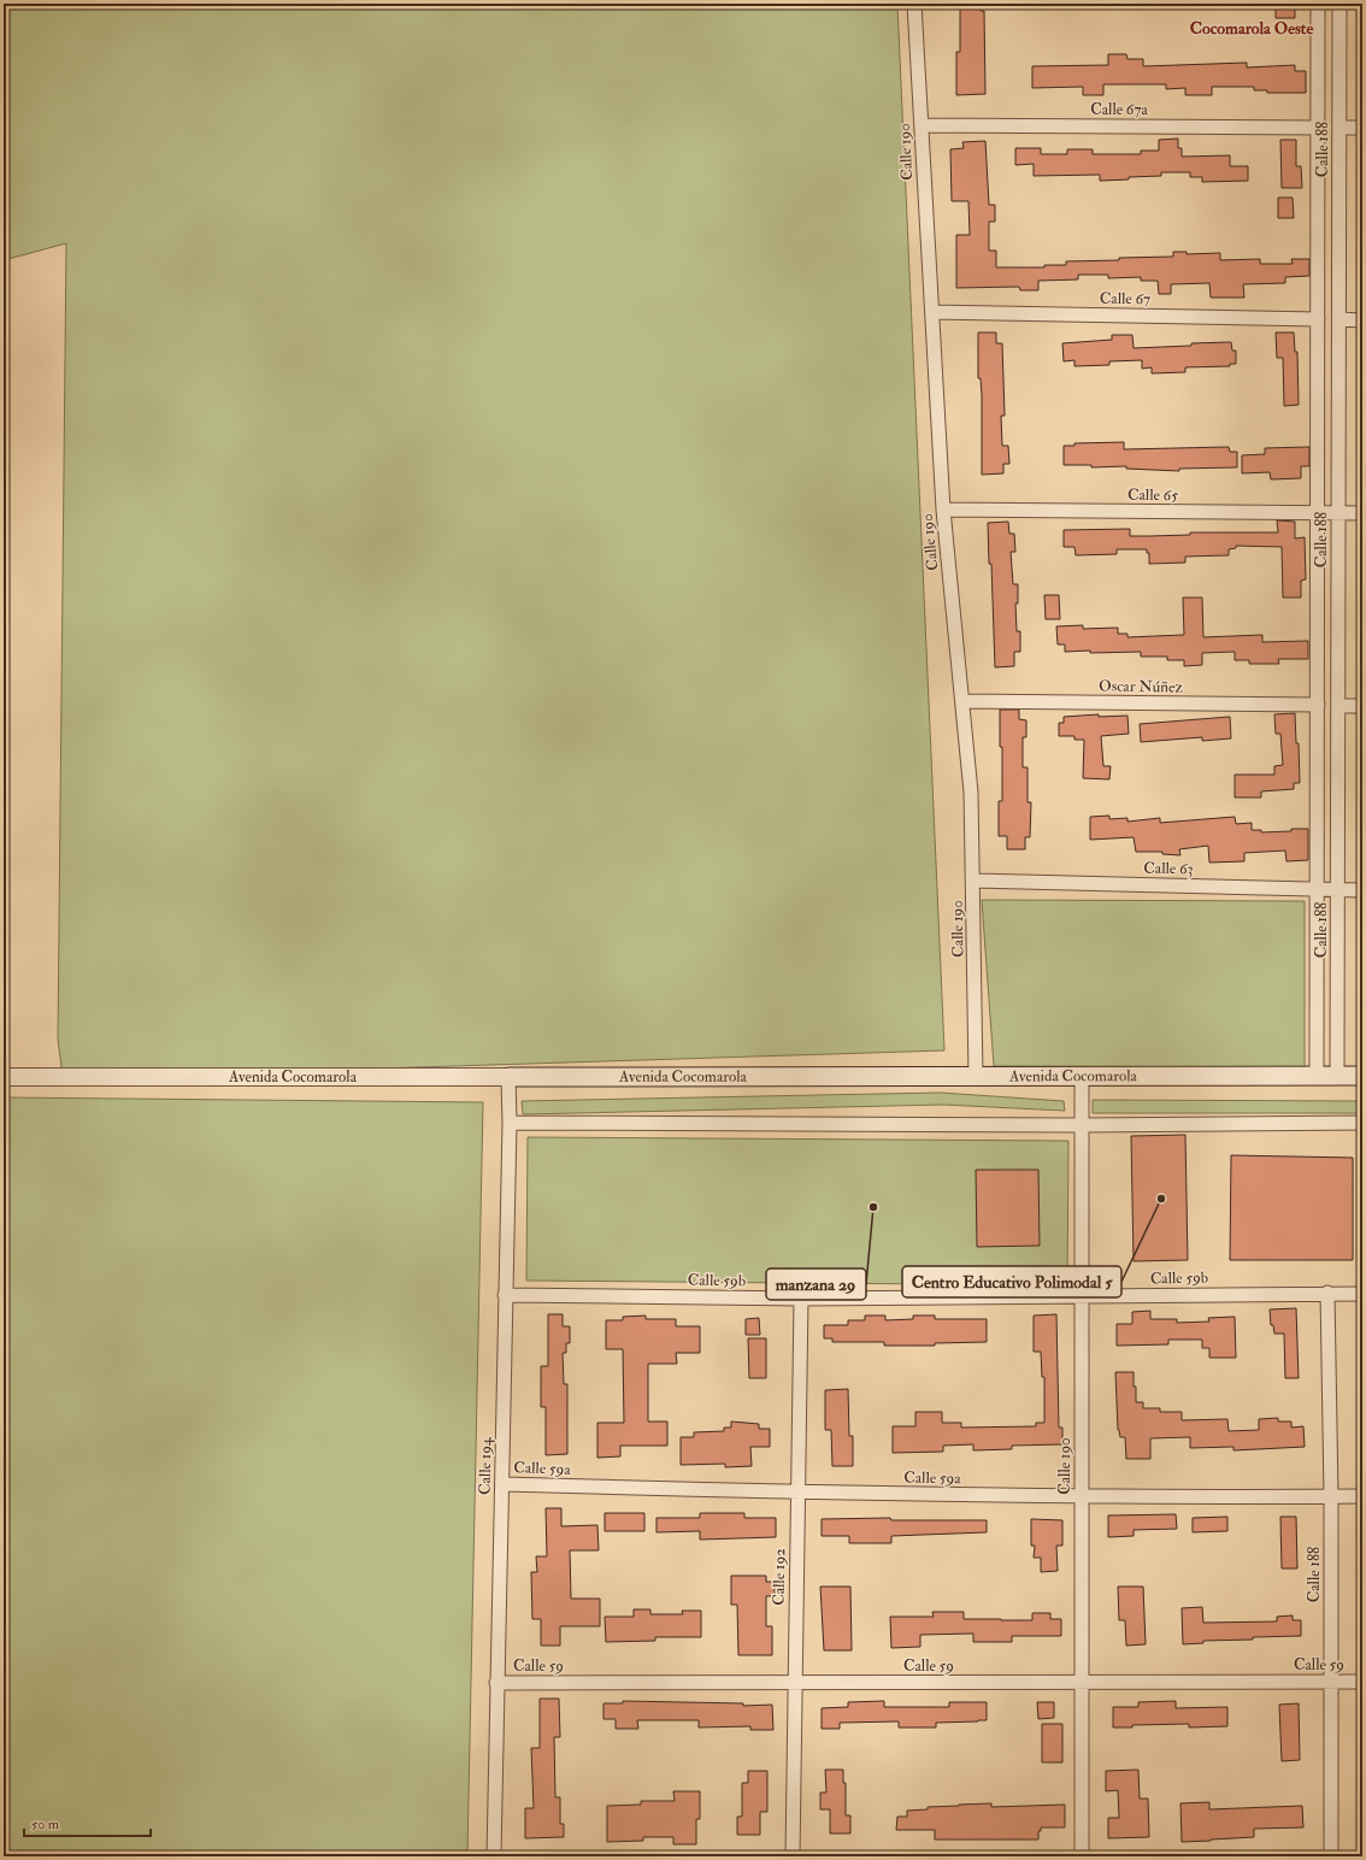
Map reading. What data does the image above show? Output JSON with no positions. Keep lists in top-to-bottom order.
{
  "streets": {
    "main road": ["Avenida Cocomarola"],
    "street": [
      "Calle 67a",
      "Calle 188",
      "Calle 190",
      "Calle 67",
      "Calle 65",
      "Oscar Núñez",
      "Calle 63",
      "Calle 59b",
      "Calle 194",
      "Calle 59a",
      "Calle 192",
      "Calle 59"
    ]
  },
  "crossings": [
    ["Calle 67a", "Calle 188"],
    ["Calle 67a", "Calle 190"],
    ["Calle 188", "Calle 67"],
    ["Calle 188", "Calle 65"],
    ["Calle 188", "Oscar Núñez"],
    ["Calle 188", "Calle 63"],
    ["Calle 188", "Avenida Cocomarola"],
    ["Calle 188", "Calle 59b"],
    ["Calle 188", "Calle 59a"],
    ["Calle 188", "Calle 59"],
    ["Calle 190", "Calle 67"],
    ["Calle 190", "Calle 65"],
    ["Calle 190", "Oscar Núñez"],
    ["Calle 190", "Calle 63"],
    ["Calle 190", "Avenida Cocomarola"],
    ["Calle 190", "Calle 59b"],
    ["Calle 190", "Calle 59a"],
    ["Calle 190", "Calle 59"],
    ["Avenida Cocomarola", "Calle 194"],
    ["Calle 59b", "Calle 194"],
    ["Calle 59b", "Calle 192"],
    ["Calle 194", "Calle 59a"],
    ["Calle 194", "Calle 59"],
    ["Calle 59a", "Calle 192"],
    ["Calle 192", "Calle 59"]
  ],
  "districts": ["Cocomarola Oeste"],
  "places": ["Centro Educativo Polimodal 5", "manzana 29"],
  "scale_bar": "50 m"
}
